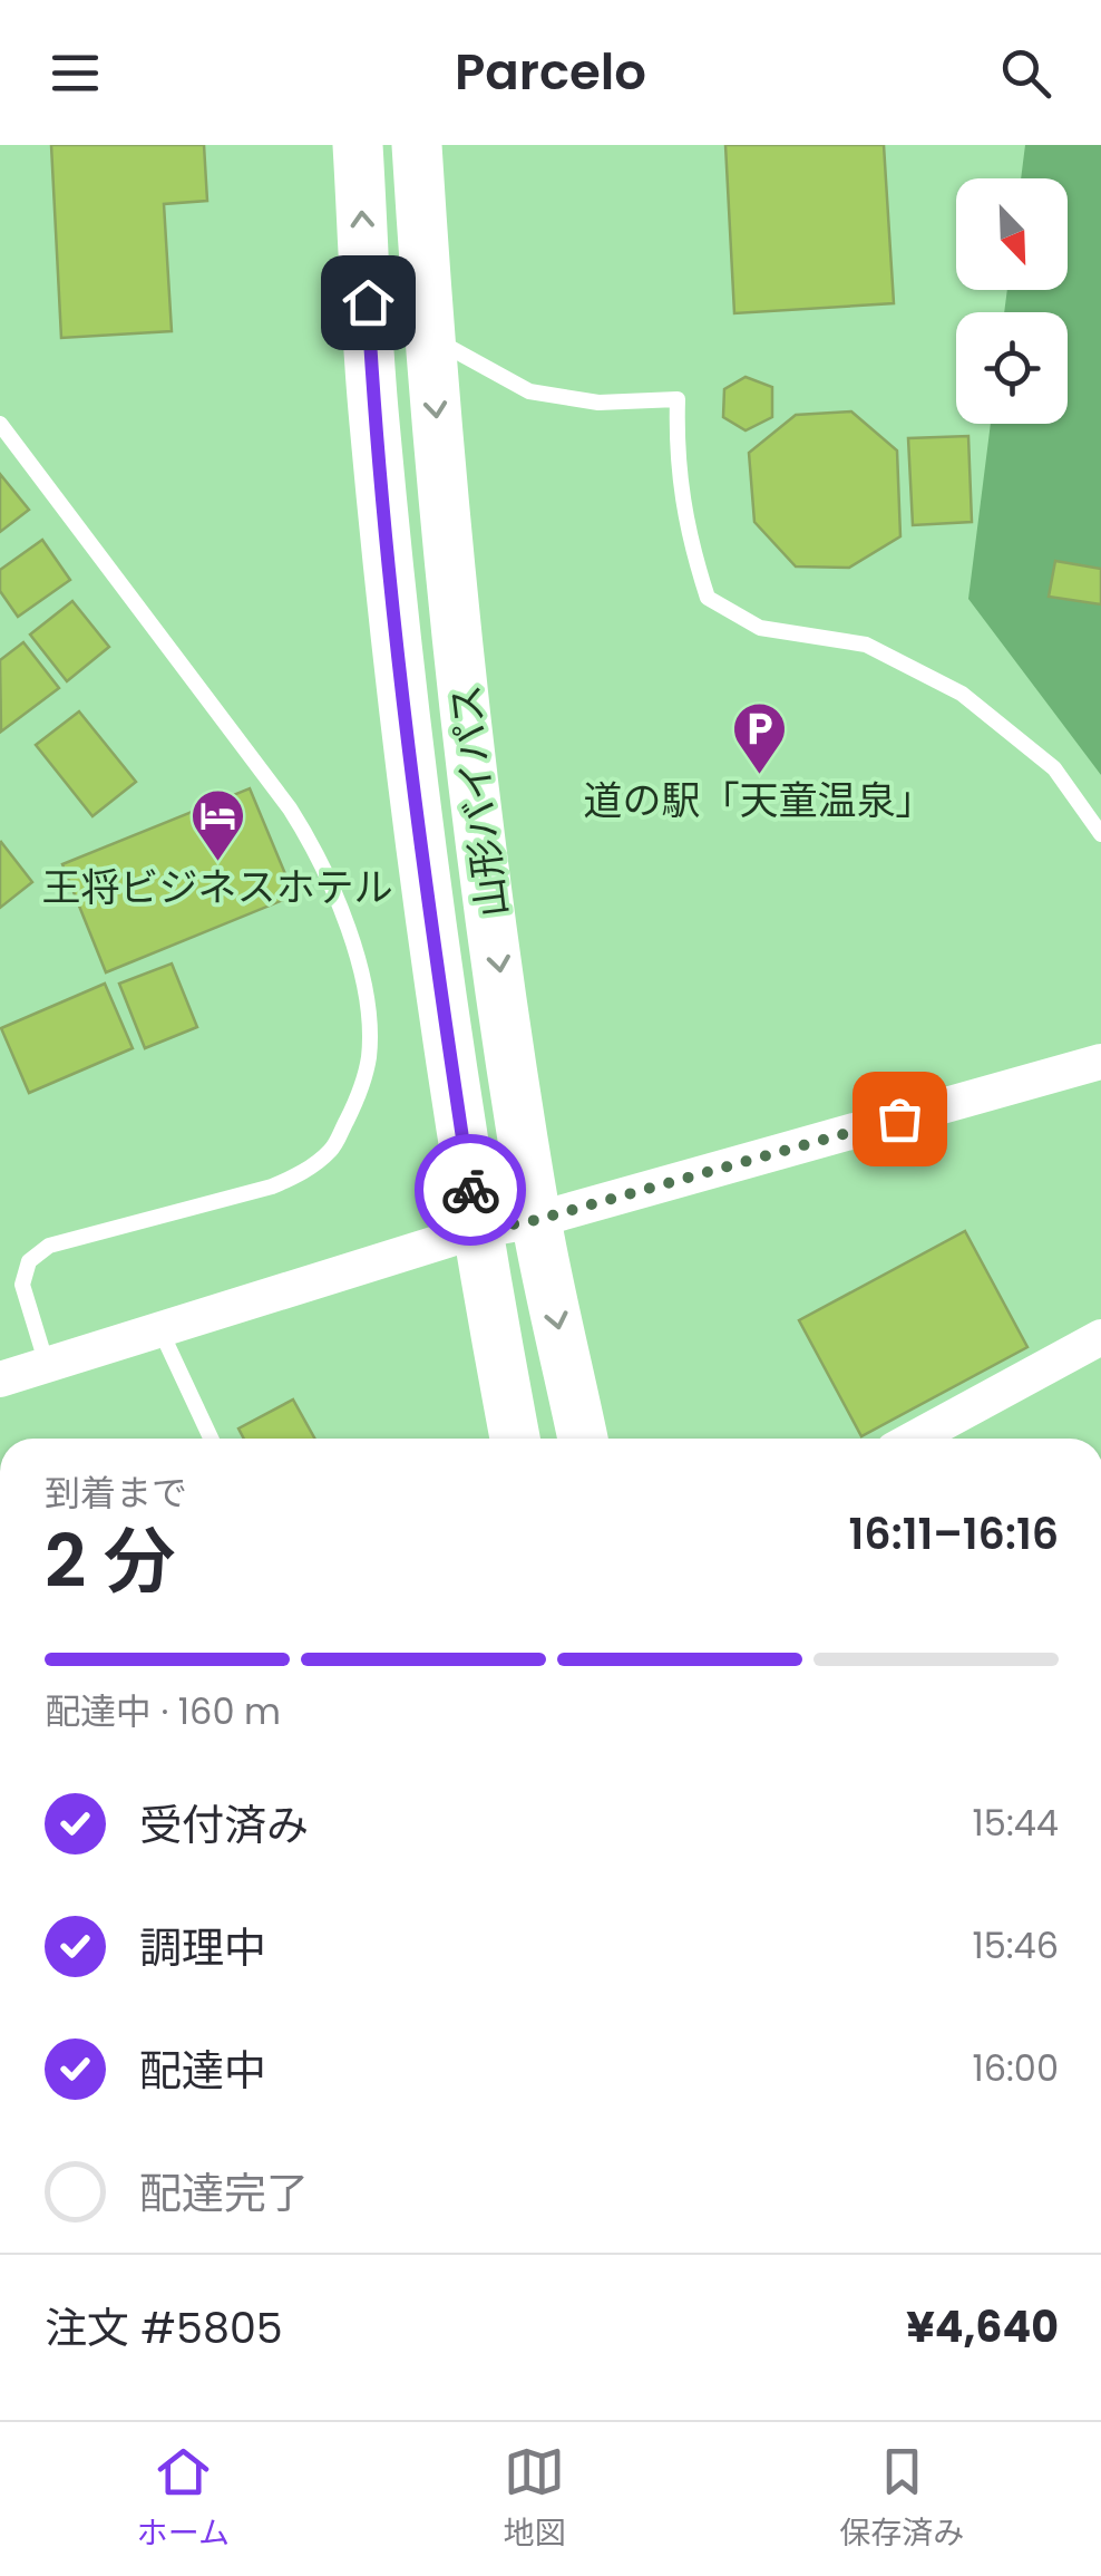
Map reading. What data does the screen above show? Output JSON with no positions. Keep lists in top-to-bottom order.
{
  "streets": {
    "highway": ["山形バイパス"]
  },
  "places": {
    "parking": ["道の駅「天童温泉」"],
    "hotel": ["王将ビジネスホテル"]
  },
  "north": "bottom right",
  "page": {
    "header": "Parcelo",
    "heading": ["2 分", "到着まで", "16:11–16:16"],
    "panel": ["注文 #5805", "¥4,640"],
    "bar": "配達中 · 160 m",
    "list": [
      ["受付済み", "15:44"],
      ["調理中", "15:46"],
      ["配達中", "16:00"],
      "配達完了"
    ],
    "tabs": ["ホーム", "地図", "保存済み"]
  }
}
